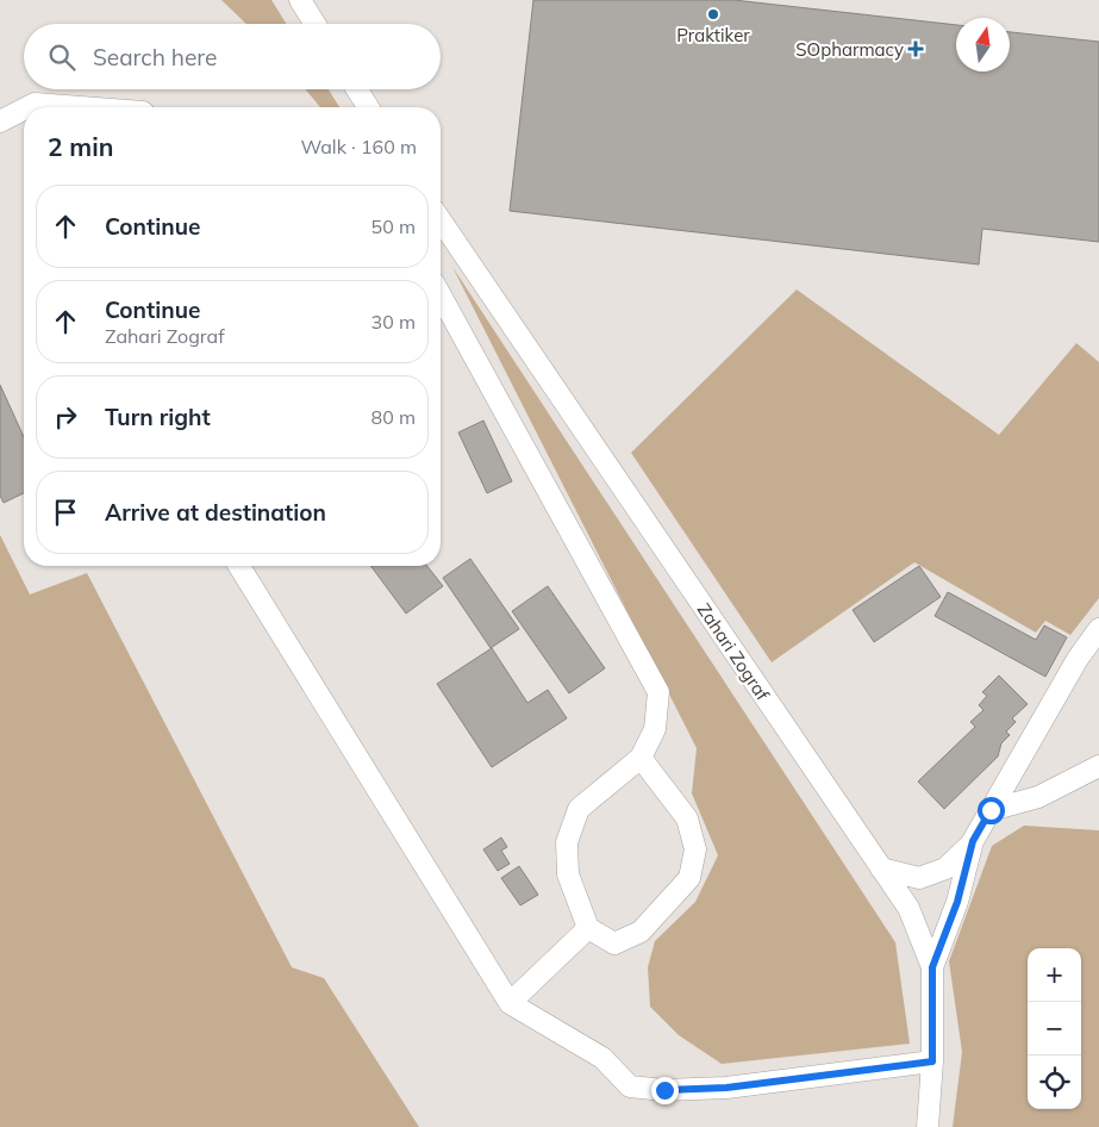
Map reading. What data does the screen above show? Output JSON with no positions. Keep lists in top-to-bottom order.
{
  "streets": {
    "street": ["Zahari Zograf"]
  },
  "places": {
    "other": ["Praktiker"],
    "health": ["SOpharmacy"]
  },
  "north": "top",
  "page": {
    "search": "Search here",
    "heading": ["2 min", "Walk · 160 m"],
    "list": [
      ["Continue", "50 m"],
      ["Continue", "Zahari Zograf", "30 m"],
      ["Turn right", "80 m"],
      "Arrive at destination"
    ],
    "map_buttons": ["+", "−"]
  }
}
